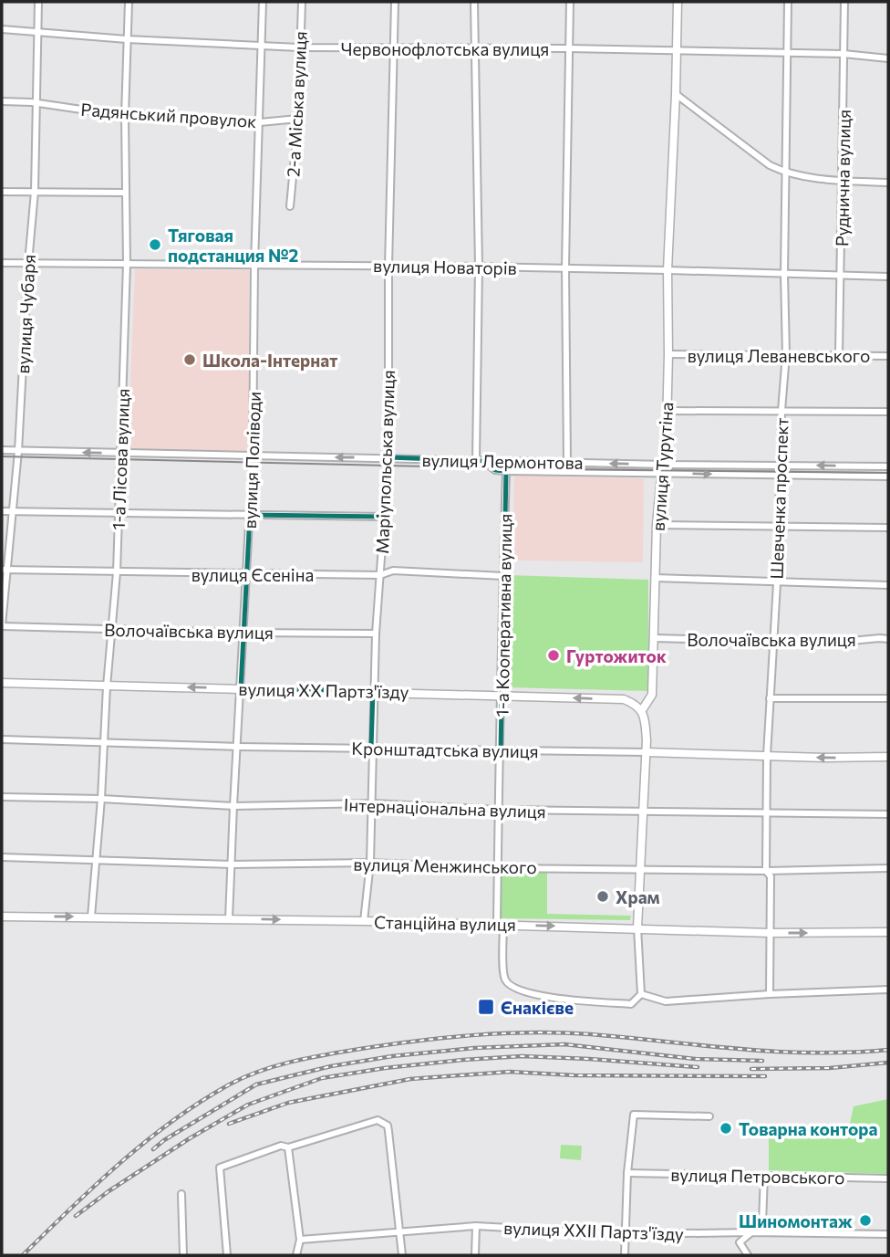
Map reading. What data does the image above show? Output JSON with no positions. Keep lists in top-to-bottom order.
{
  "streets": {
    "street": [
      "Червонофлотська вулиця",
      "2-а Міська вулиця",
      "Радянський провулок",
      "Руднична вулиця",
      "вулиця Новаторів",
      "вулиця Чубаря",
      "вулиця Леваневського",
      "1-а Лісова вулиця",
      "вулиця Поліводи",
      "вулиця Лермонтова",
      "Маріупольська вулиця",
      "вулиця Турутіна",
      "Шевченка проспект",
      "вулиця Єсеніна",
      "1-а Кооперативна вулиця",
      "Волочаївська вулиця",
      "вулиця XX Партз'їзду",
      "Кронштадтська вулиця",
      "Інтернаціональна вулиця",
      "вулиця Менжинського",
      "Станційна вулиця",
      "вулиця Петровського",
      "вулиця XXII Партз'їзду"
    ]
  },
  "crossings": [
    ["Червонофлотська вулиця", "2-а Міська вулиця"],
    ["Червонофлотська вулиця", "Руднична вулиця"],
    ["Червонофлотська вулиця", "вулиця Чубаря"],
    ["Червонофлотська вулиця", "1-а Лісова вулиця"],
    ["Червонофлотська вулиця", "вулиця Поліводи"],
    ["Червонофлотська вулиця", "Маріупольська вулиця"],
    ["Червонофлотська вулиця", "вулиця Турутіна"],
    ["Червонофлотська вулиця", "Шевченка проспект"],
    ["2-а Міська вулиця", "Радянський провулок"],
    ["Радянський провулок", "вулиця Чубаря"],
    ["Радянський провулок", "1-а Лісова вулиця"],
    ["Радянський провулок", "вулиця Поліводи"],
    ["Руднична вулиця", "вулиця Новаторів"],
    ["Руднична вулиця", "вулиця Леваневського"],
    ["вулиця Новаторів", "вулиця Чубаря"],
    ["вулиця Новаторів", "1-а Лісова вулиця"],
    ["вулиця Новаторів", "вулиця Поліводи"],
    ["вулиця Новаторів", "Маріупольська вулиця"],
    ["вулиця Новаторів", "вулиця Турутіна"],
    ["вулиця Новаторів", "Шевченка проспект"],
    ["вулиця Чубаря", "вулиця Лермонтова"],
    ["вулиця Чубаря", "вулиця Єсеніна"],
    ["вулиця Чубаря", "Волочаївська вулиця"],
    ["вулиця Леваневського", "вулиця Турутіна"],
    ["вулиця Леваневського", "Шевченка проспект"],
    ["1-а Лісова вулиця", "вулиця Лермонтова"],
    ["1-а Лісова вулиця", "вулиця Єсеніна"],
    ["1-а Лісова вулиця", "Волочаївська вулиця"],
    ["1-а Лісова вулиця", "вулиця XX Партз'їзду"],
    ["1-а Лісова вулиця", "Кронштадтська вулиця"],
    ["1-а Лісова вулиця", "Інтернаціональна вулиця"],
    ["1-а Лісова вулиця", "вулиця Менжинського"],
    ["1-а Лісова вулиця", "Станційна вулиця"],
    ["вулиця Поліводи", "вулиця Лермонтова"],
    ["вулиця Поліводи", "вулиця Єсеніна"],
    ["вулиця Поліводи", "Волочаївська вулиця"],
    ["вулиця Поліводи", "вулиця XX Партз'їзду"],
    ["вулиця Поліводи", "Кронштадтська вулиця"],
    ["вулиця Поліводи", "Інтернаціональна вулиця"],
    ["вулиця Поліводи", "вулиця Менжинського"],
    ["вулиця Поліводи", "Станційна вулиця"],
    ["вулиця Лермонтова", "Маріупольська вулиця"],
    ["вулиця Лермонтова", "вулиця Турутіна"],
    ["вулиця Лермонтова", "Шевченка проспект"],
    ["вулиця Лермонтова", "1-а Кооперативна вулиця"],
    ["Маріупольська вулиця", "вулиця Єсеніна"],
    ["Маріупольська вулиця", "Волочаївська вулиця"],
    ["Маріупольська вулиця", "вулиця XX Партз'їзду"],
    ["Маріупольська вулиця", "Кронштадтська вулиця"],
    ["Маріупольська вулиця", "Інтернаціональна вулиця"],
    ["Маріупольська вулиця", "вулиця Менжинського"],
    ["Маріупольська вулиця", "Станційна вулиця"],
    ["вулиця Турутіна", "Волочаївська вулиця"],
    ["вулиця Турутіна", "вулиця XX Партз'їзду"],
    ["вулиця Турутіна", "Кронштадтська вулиця"],
    ["вулиця Турутіна", "Інтернаціональна вулиця"],
    ["вулиця Турутіна", "вулиця Менжинського"],
    ["вулиця Турутіна", "Станційна вулиця"],
    ["Шевченка проспект", "Волочаївська вулиця"],
    ["Шевченка проспект", "Кронштадтська вулиця"],
    ["Шевченка проспект", "Інтернаціональна вулиця"],
    ["Шевченка проспект", "вулиця Менжинського"],
    ["Шевченка проспект", "Станційна вулиця"],
    ["вулиця Єсеніна", "1-а Кооперативна вулиця"],
    ["1-а Кооперативна вулиця", "вулиця XX Партз'їзду"],
    ["1-а Кооперативна вулиця", "Кронштадтська вулиця"],
    ["1-а Кооперативна вулиця", "Інтернаціональна вулиця"],
    ["1-а Кооперативна вулиця", "вулиця Менжинського"],
    ["1-а Кооперативна вулиця", "Станційна вулиця"]
  ],
  "one_way": ["вулиця XX Партз'їзду", "Станційна вулиця"],
  "places": {
    "other": [
      "Тяговая подстанция №2",
      "Школа-Інтернат",
      "Гуртожиток",
      "Храм",
      "Товарна контора",
      "Шиномонтаж"
    ],
    "transit": ["Єнакієве"]
  }
}
